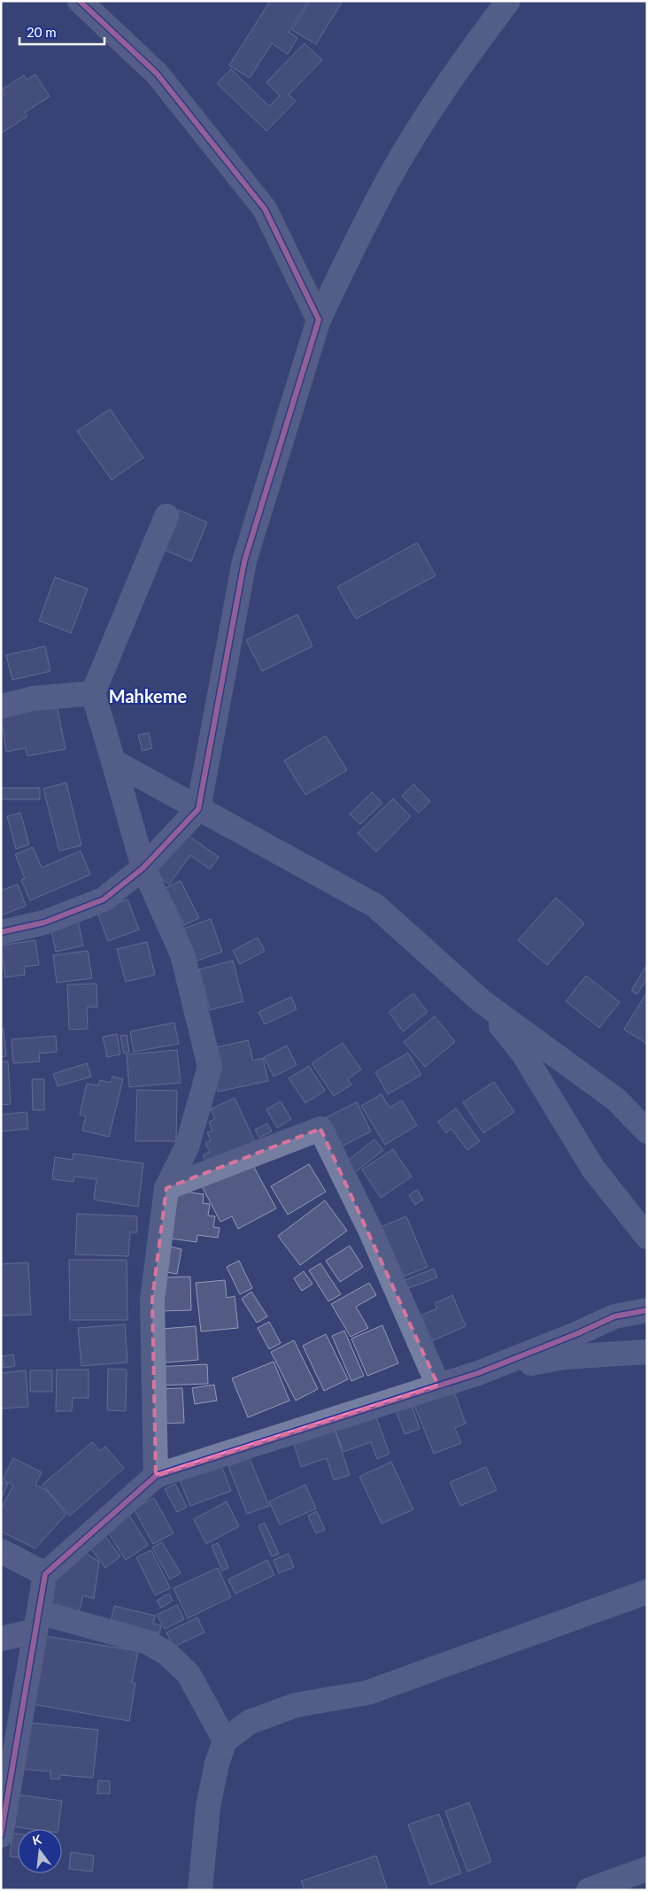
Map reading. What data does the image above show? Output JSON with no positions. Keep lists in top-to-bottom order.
{
  "districts": ["Mahkeme"],
  "scale_bar": "20 m",
  "north": "top"
}
